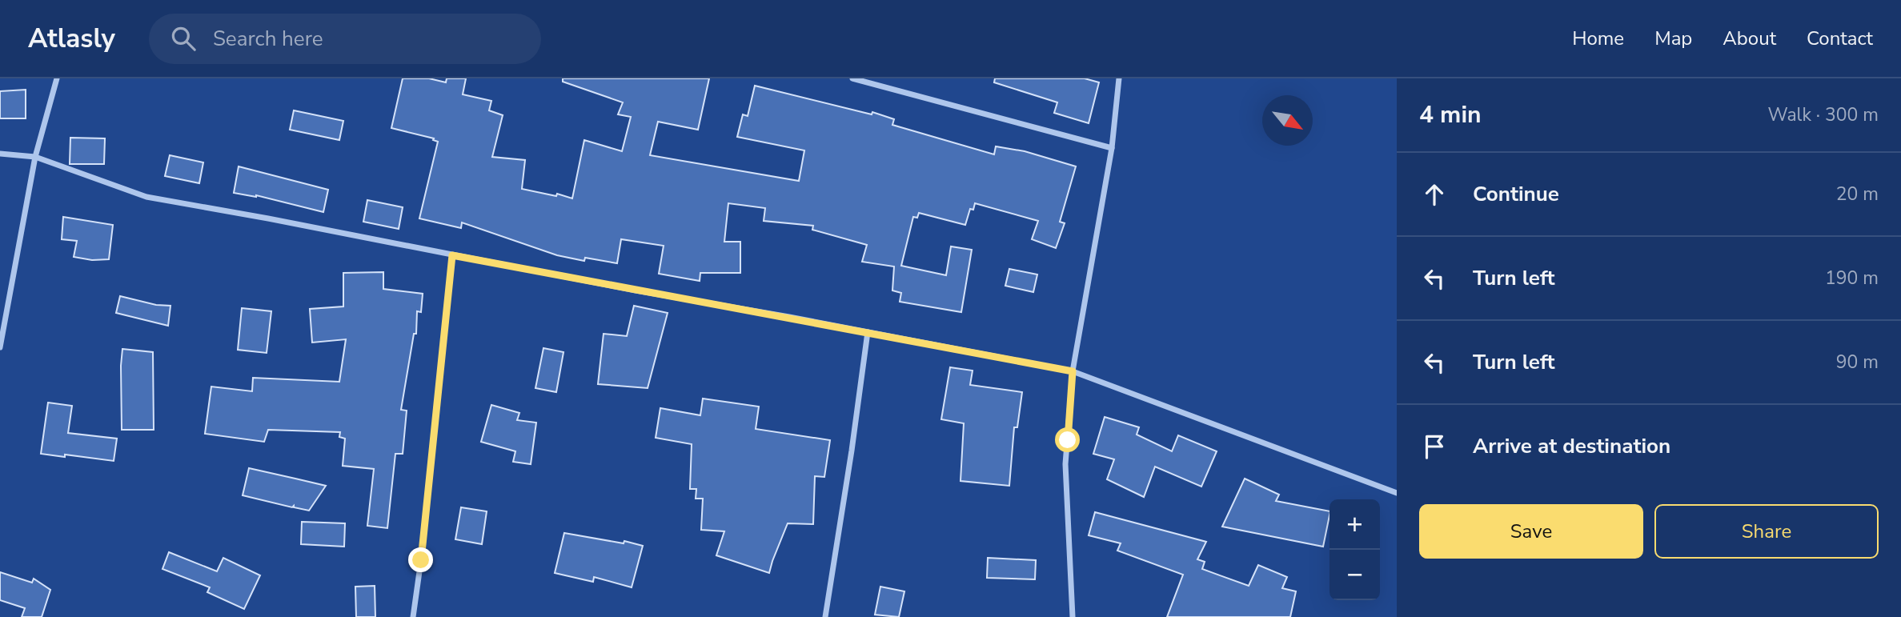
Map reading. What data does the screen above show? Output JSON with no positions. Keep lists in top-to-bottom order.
{
  "north": "bottom right",
  "page": {
    "header": "Atlasly",
    "search": "Search here",
    "nav": [
      "Home",
      "Map",
      "About",
      "Contact"
    ],
    "heading": ["4 min", "Walk · 300 m"],
    "list": [
      ["Continue", "20 m"],
      ["Turn left", "190 m"],
      ["Turn left", "90 m"],
      "Arrive at destination"
    ],
    "buttons": ["Save", "Share"],
    "map_buttons": ["+", "−"]
  }
}
